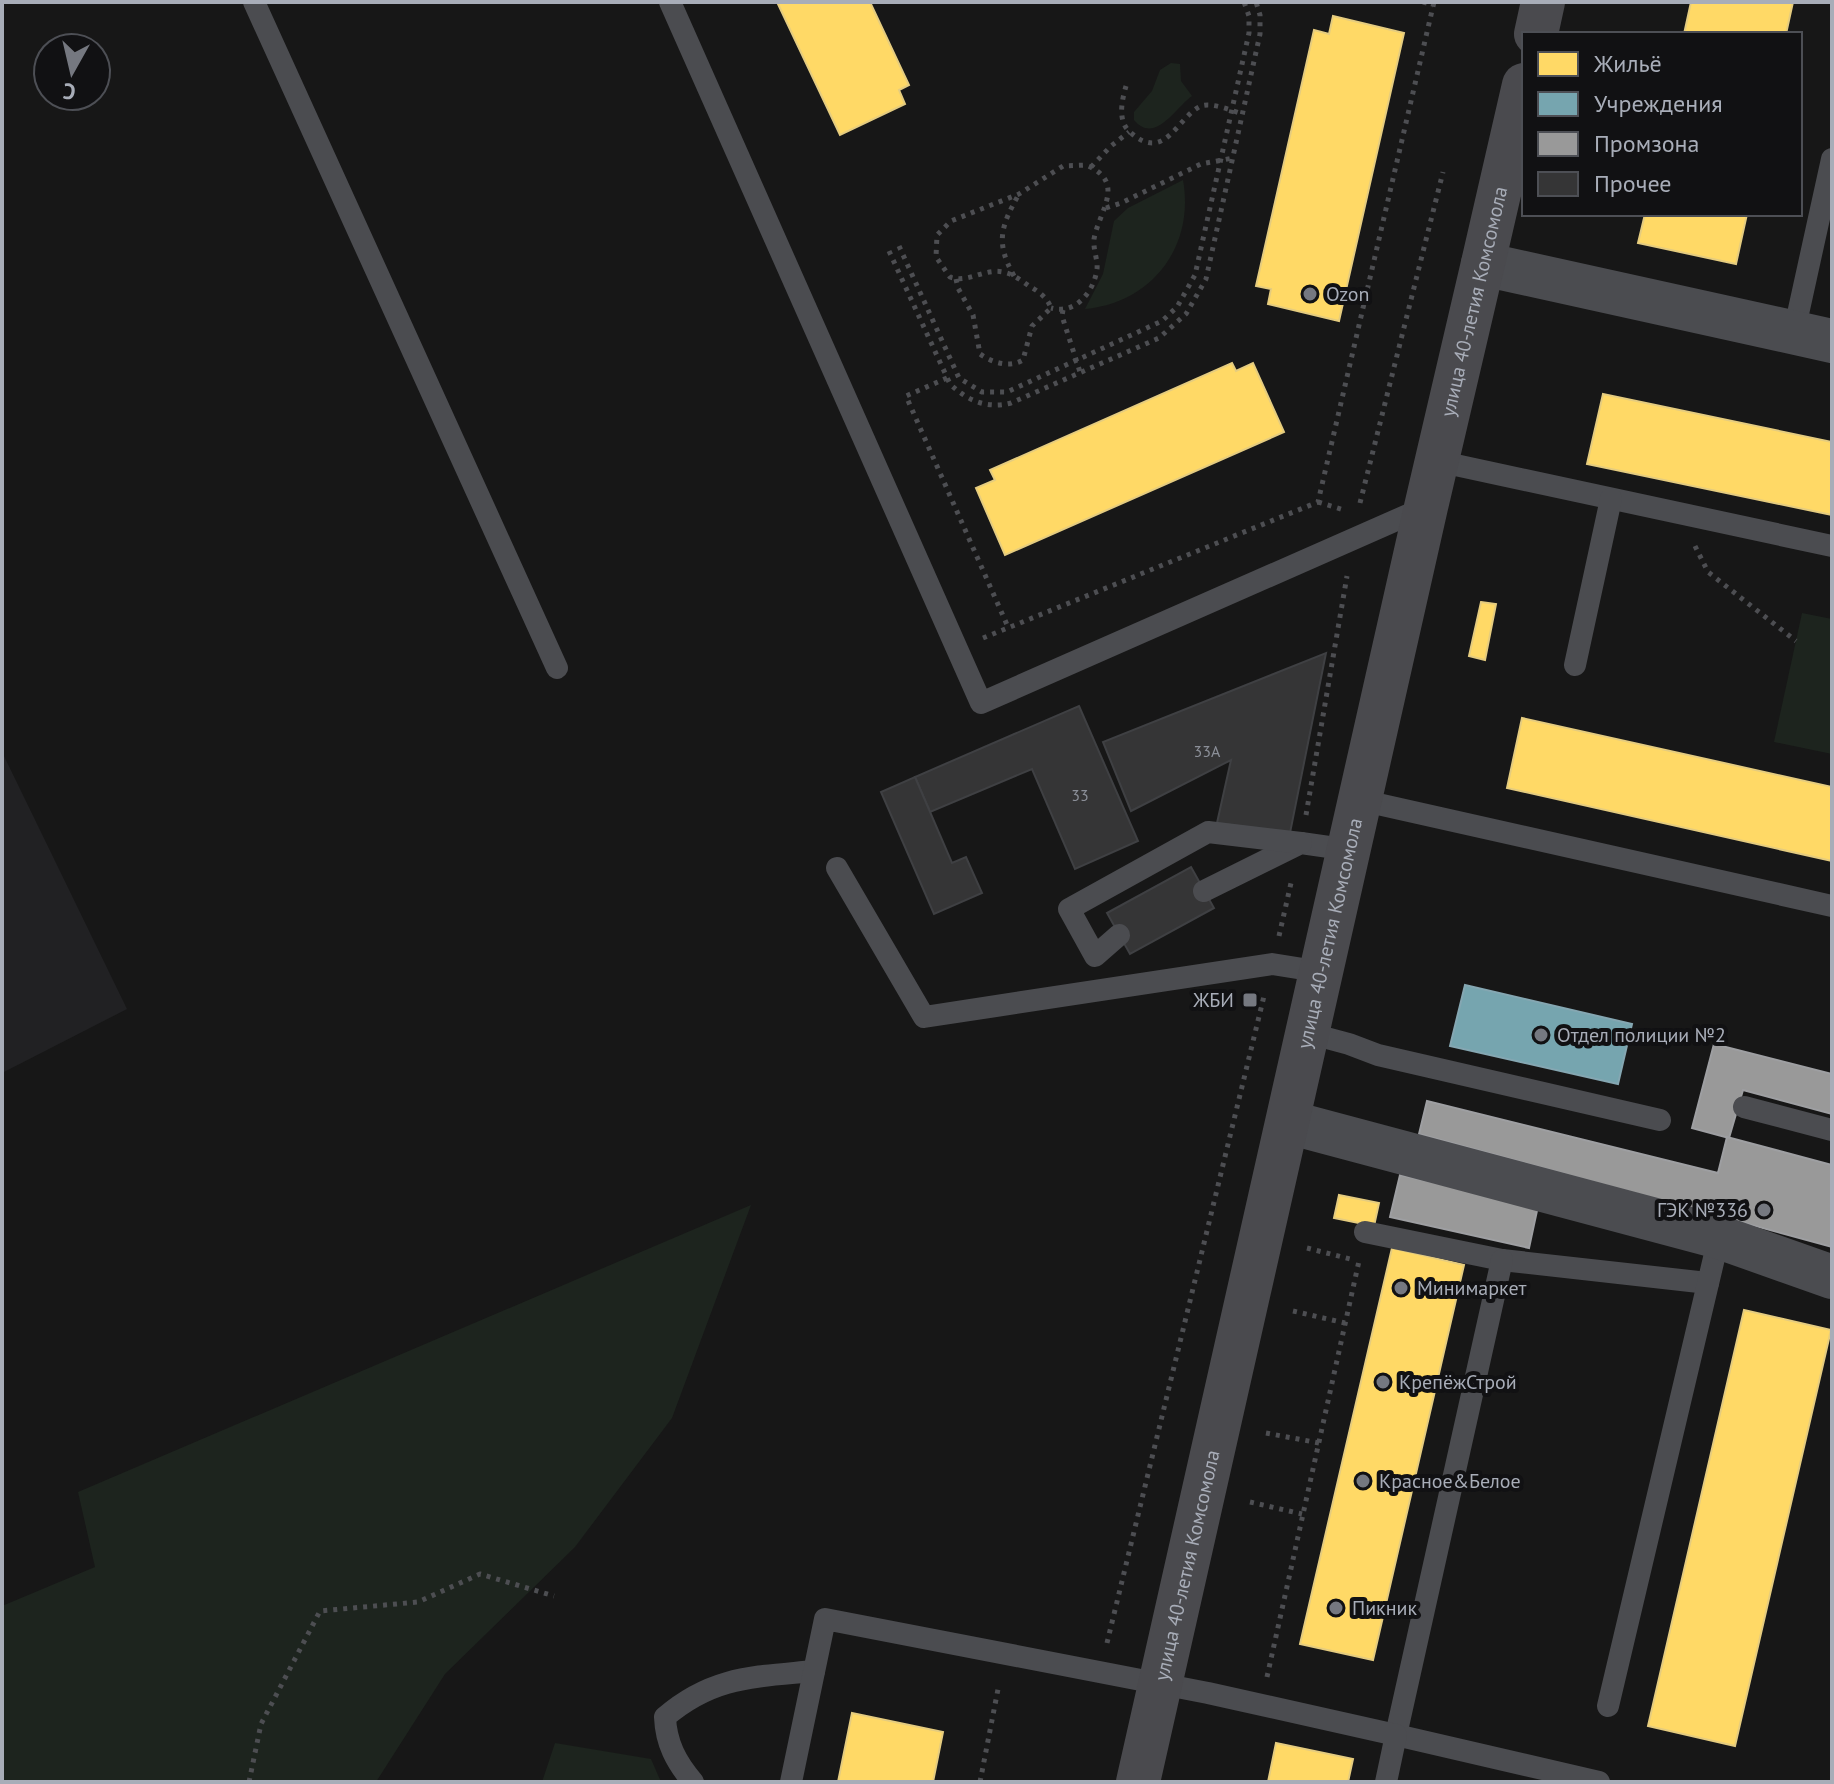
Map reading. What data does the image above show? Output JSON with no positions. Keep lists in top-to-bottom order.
{
  "streets": {
    "main road": ["улица 40-летия Комсомола"]
  },
  "places": {
    "other": [
      "Ozon",
      "Отдел полиции №2",
      "ГЭК №336",
      "Минимаркет",
      "КрепёжСтрой",
      "Красное&Белое",
      "Пикник"
    ],
    "transit": ["ЖБИ"]
  },
  "house_numbers": ["33А", "33"],
  "legend": [
    "Жильё",
    "Учреждения",
    "Промзона",
    "Прочее"
  ],
  "north": "bottom"
}
